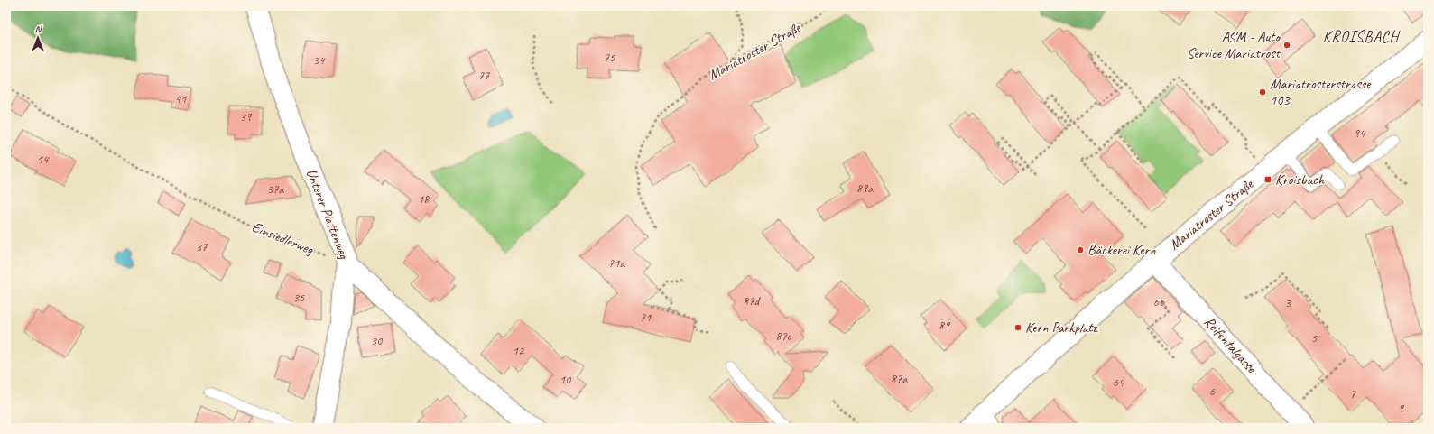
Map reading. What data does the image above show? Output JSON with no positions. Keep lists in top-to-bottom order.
{
  "streets": {
    "street": ["Mariatroster Straße", "Unterer Plattenweg", "Reifentalgasse"],
    "path": ["Einsiedlerweg"]
  },
  "crossings": [
    ["Mariatroster Straße", "Reifentalgasse"],
    ["Unterer Plattenweg", "Einsiedlerweg"]
  ],
  "districts": ["KROISBACH"],
  "places": {
    "other": [
      "ASM - Auto Service Mariatrost",
      "Mariatrosterstrasse 103",
      "Bäckerei Kern",
      "Kern Parkplatz"
    ],
    "transit": ["Kroisbach"]
  },
  "house_numbers": [
    "75",
    "34",
    "77",
    "41",
    "39",
    "94",
    "14",
    "89a",
    "37a",
    "18",
    "37",
    "71a",
    "35",
    "87d",
    "66",
    "3",
    "71",
    "89",
    "87c",
    "5",
    "30",
    "12",
    "87a",
    "10",
    "64",
    "6",
    "7",
    "9"
  ],
  "north": "top"
}
